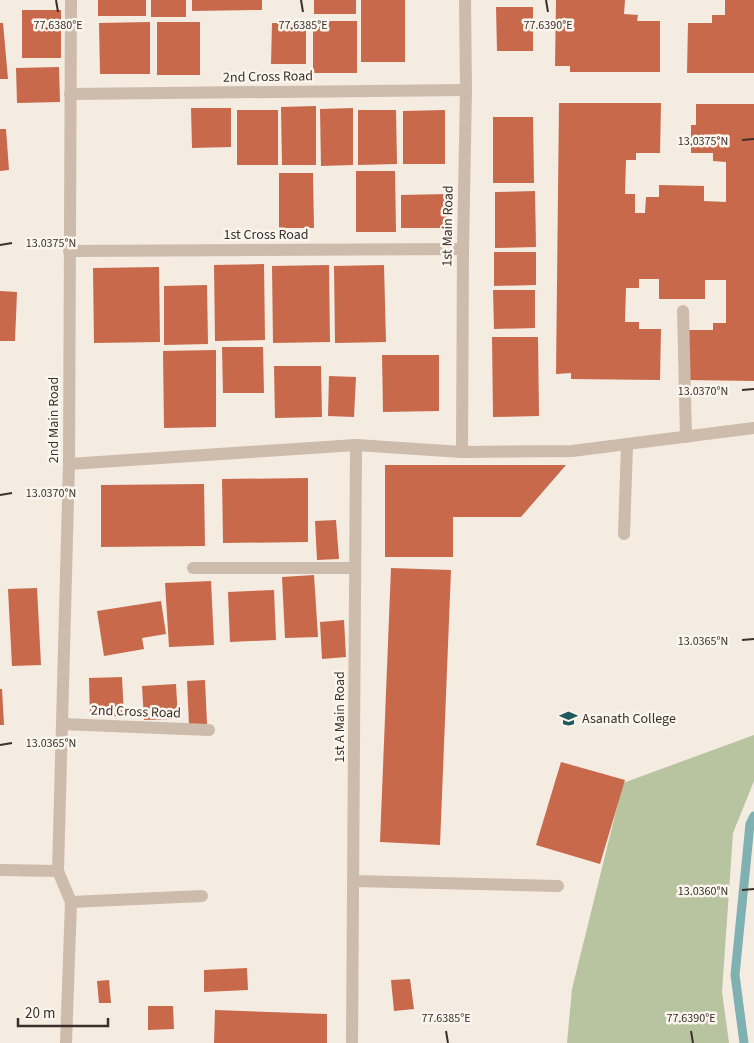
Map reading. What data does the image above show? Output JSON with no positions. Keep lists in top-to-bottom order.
{
  "streets": {
    "street": [
      "2nd Cross Road",
      "1st Main Road",
      "1st Cross Road",
      "2nd Main Road",
      "1st A Main Road"
    ]
  },
  "crossings": [
    ["2nd Cross Road", "1st Main Road"],
    ["2nd Cross Road", "2nd Main Road"],
    ["1st Main Road", "1st Cross Road"],
    ["1st Cross Road", "2nd Main Road"]
  ],
  "places": {
    "school or university": ["Asanath College"]
  },
  "scale_bar": "20 m",
  "coordinates": [
    "77.6380°E",
    "77.6385°E",
    "77.6390°E",
    "13.0375°N",
    "13.0370°N",
    "13.0365°N",
    "13.0360°N"
  ]
}
